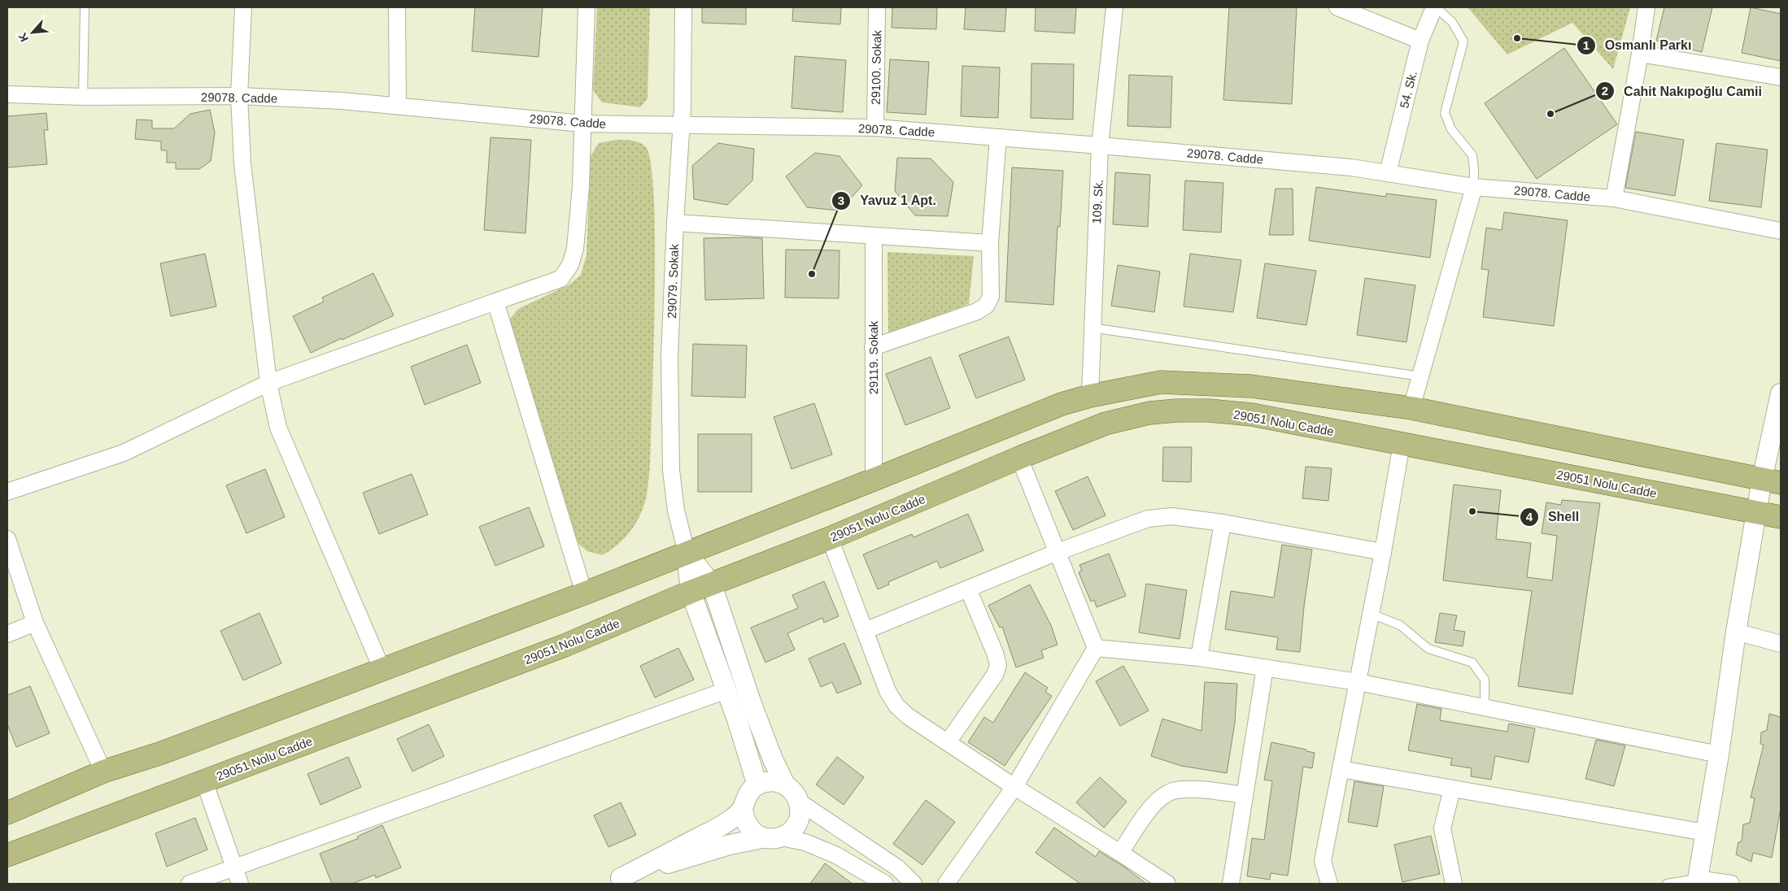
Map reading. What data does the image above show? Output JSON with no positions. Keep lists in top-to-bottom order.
{
  "streets": {
    "main road": ["29051 Nolu Cadde"],
    "street": [
      "29100. Sokak",
      "54. Sk.",
      "29078. Cadde",
      "109. Sk.",
      "29079. Sokak",
      "29119. Sokak"
    ]
  },
  "crossings": [
    ["29100. Sokak", "29078. Cadde"],
    ["54. Sk.", "29078. Cadde"],
    ["29078. Cadde", "109. Sk."],
    ["29078. Cadde", "29079. Sokak"]
  ],
  "places": [
    "Osmanlı Parkı",
    "Cahit Nakıpoğlu Camii",
    "Yavuz 1 Apt.",
    "Shell"
  ],
  "north": "bottom left"
}
